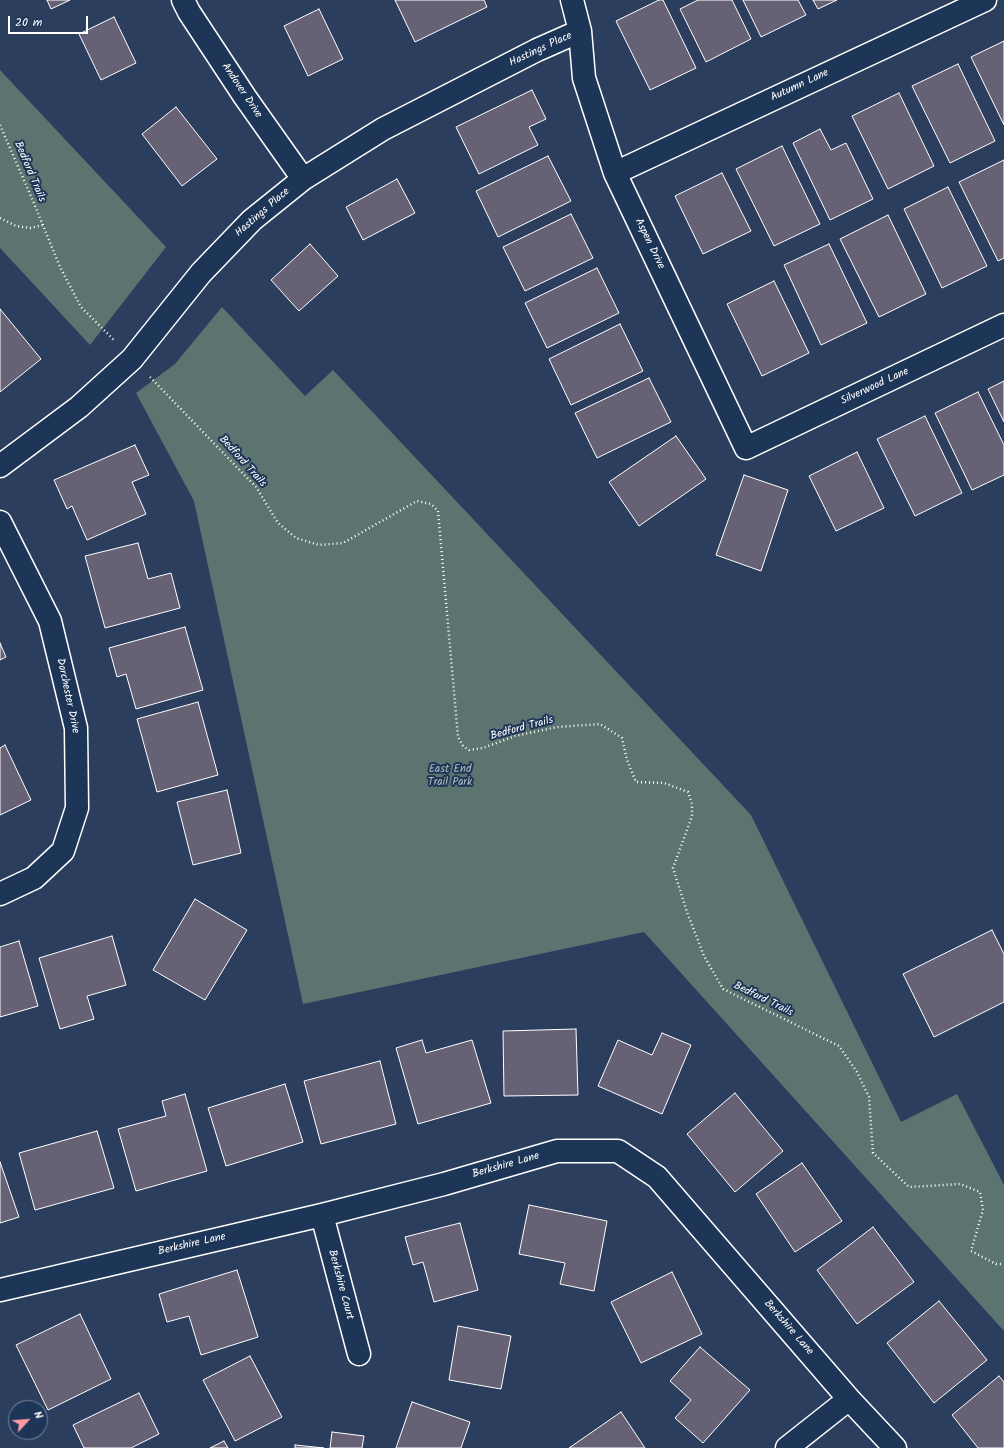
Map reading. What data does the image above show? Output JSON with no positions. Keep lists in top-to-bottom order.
{
  "streets": {
    "street": [
      "Hastings Place",
      "Autumn Lane",
      "Andover Drive",
      "Aspen Drive",
      "Silverwood Lane",
      "Dorchester Drive",
      "Berkshire Lane",
      "Berkshire Court"
    ],
    "path": ["Bedford Trails"]
  },
  "crossings": [
    ["Hastings Place", "Andover Drive"],
    ["Hastings Place", "Aspen Drive"],
    ["Autumn Lane", "Aspen Drive"],
    ["Aspen Drive", "Silverwood Lane"],
    ["Berkshire Lane", "Berkshire Court"]
  ],
  "parks": ["East End Trail Park"],
  "scale_bar": "20 m",
  "north": "top right"
}
